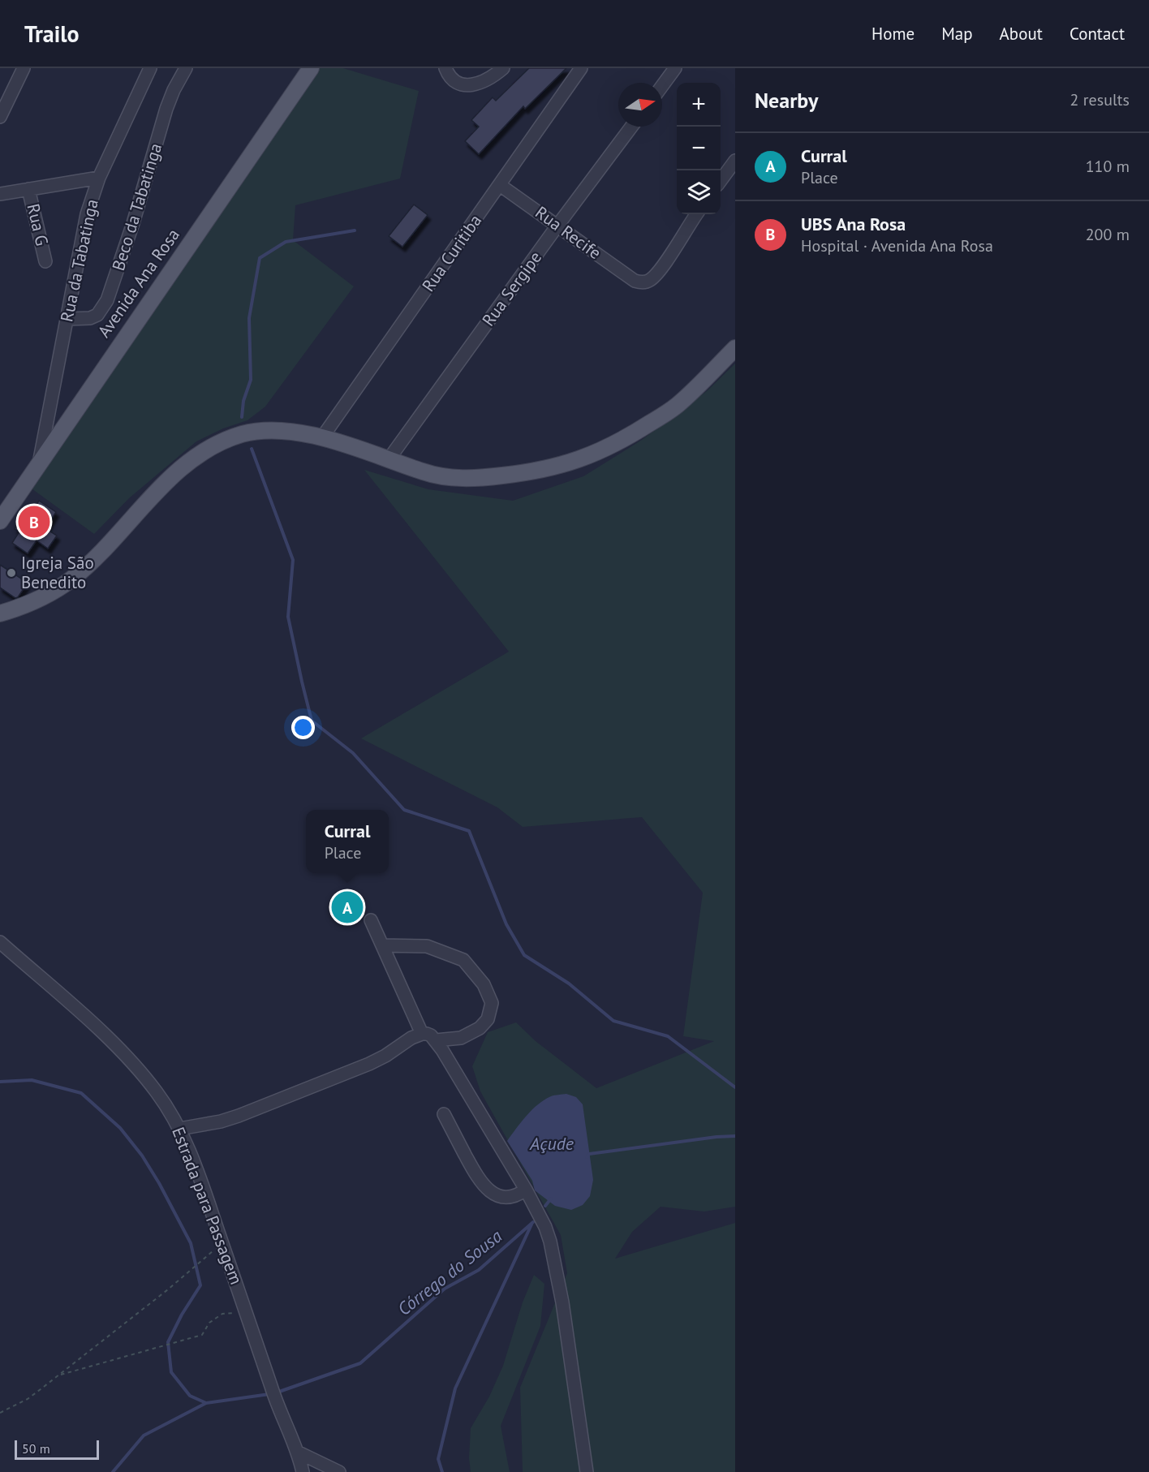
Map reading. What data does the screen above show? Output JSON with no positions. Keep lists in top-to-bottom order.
{
  "streets": {
    "main road": ["Avenida Ana Rosa"],
    "street": [
      "Beco da Tabatinga",
      "Rua G",
      "Rua Recife",
      "Rua Curitiba",
      "Rua da Tabatinga",
      "Rua Sergipe",
      "Estrada para Passagem"
    ]
  },
  "crossings": [
    ["Beco da Tabatinga", "Rua da Tabatinga"],
    ["Rua Recife", "Rua Curitiba"],
    ["Rua Recife", "Rua Sergipe"],
    ["Rua da Tabatinga", "Avenida Ana Rosa"]
  ],
  "water": ["Açude", "Córrego do Sousa"],
  "places": ["Igreja São Benedito"],
  "scale_bar": "50 m",
  "north": "right",
  "page": {
    "header": "Trailo",
    "nav": [
      "Home",
      "Map",
      "About",
      "Contact"
    ],
    "heading": ["Nearby", "2 results"],
    "map_buttons": ["+", "−"],
    "list": [
      {
        "mark": "A",
        "name": "Curral",
        "note": "Place",
        "value": "110 m"
      },
      {
        "mark": "B",
        "name": "UBS Ana Rosa",
        "note": "Hospital · Avenida Ana Rosa",
        "value": "200 m"
      }
    ],
    "pins": ["B", "A"],
    "popup": ["Curral", "Place"],
    "scale": "50 m"
  }
}
